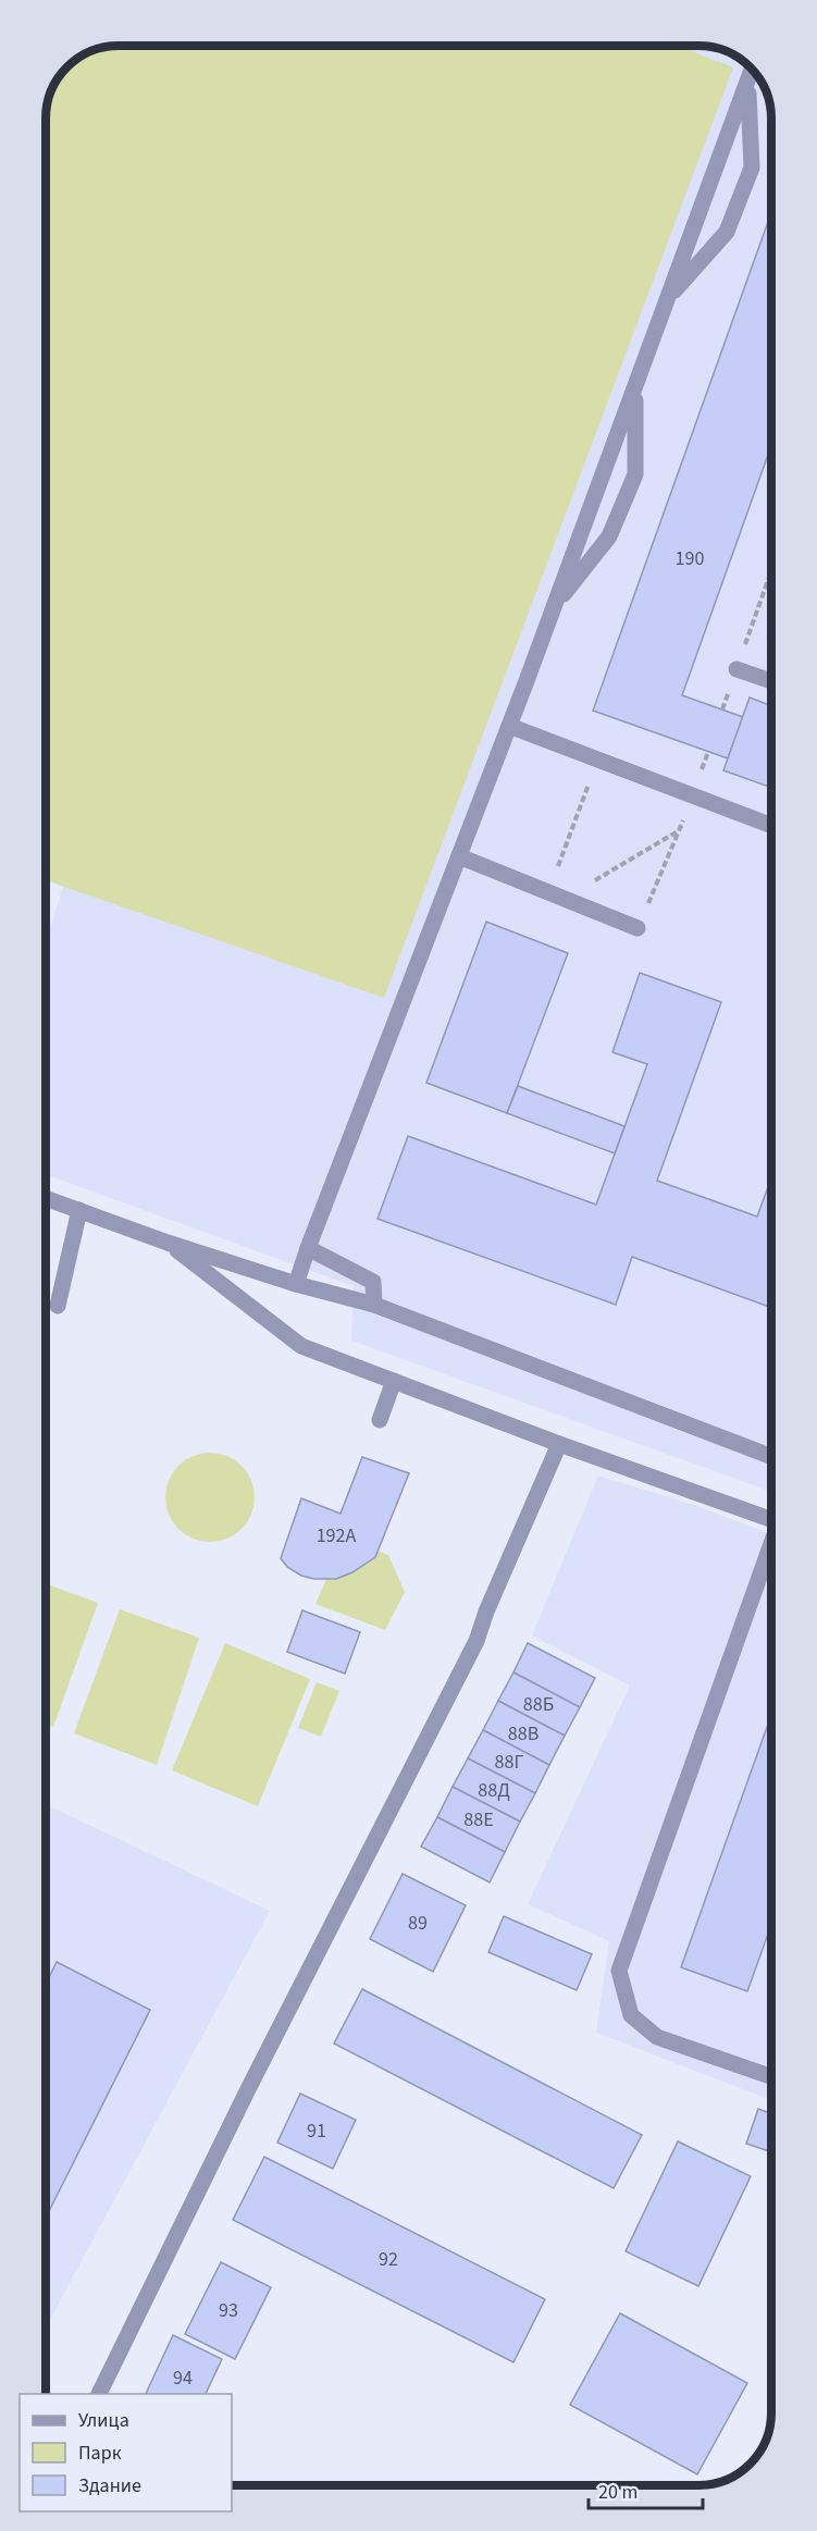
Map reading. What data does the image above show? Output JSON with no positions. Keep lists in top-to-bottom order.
{
  "house_numbers": [
    "190",
    "192А",
    "88Б",
    "88В",
    "88Г",
    "88Д",
    "88Е",
    "89",
    "91",
    "92",
    "93",
    "94"
  ],
  "legend": ["Улица", "Парк", "Здание"],
  "scale_bar": "20 m"
}
